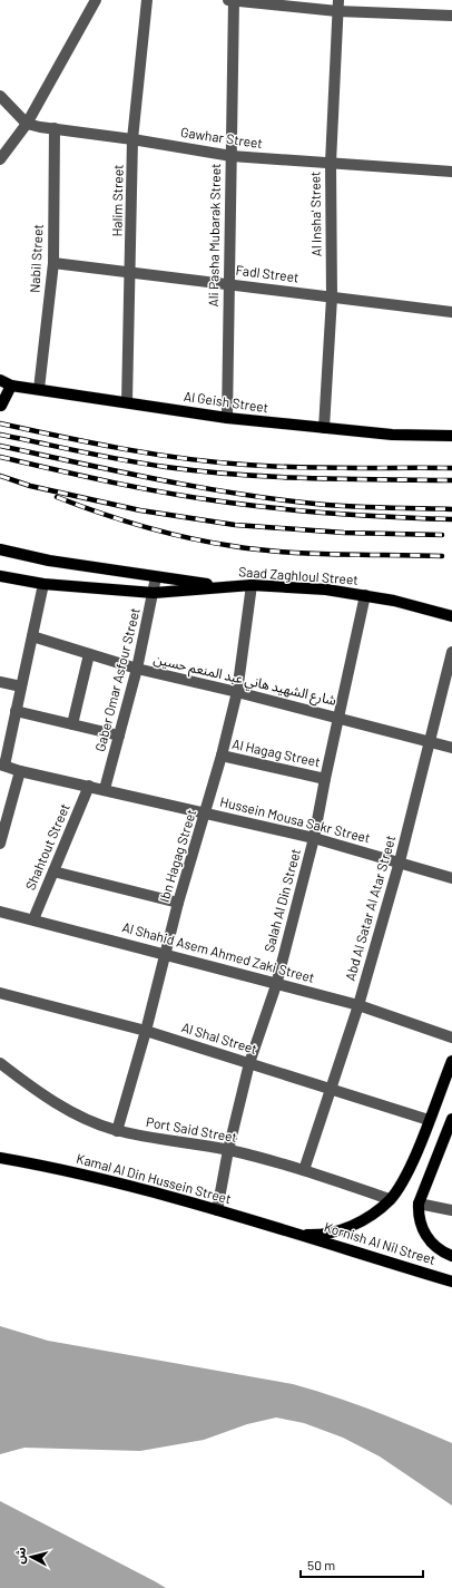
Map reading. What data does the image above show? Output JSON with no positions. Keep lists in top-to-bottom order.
{
  "streets": {
    "main road": [
      "Al Geish Street",
      "Saad Zaghloul Street",
      "Kamal Al Din Hussein Street",
      "Kornish Al Nil Street"
    ],
    "street": [
      "Gawhar Street",
      "Halim Street",
      "Al Insha' Street",
      "Ali Pasha Mubarak Street",
      "Nabil Street",
      "Fadl Street",
      "Gaber Omar Asfour Street",
      "شارع الشهيد هاني عبد المنعم حسين",
      "Al Hagag Street",
      "Hussein Mousa Sakr Street",
      "Shahtout Street",
      "Ibn Hagag Street",
      "Salah Al Din Street",
      "Abd Al Satar Al Atar Street",
      "Al Shahid Asem Ahmed Zaki Street",
      "Al Shal Street",
      "Port Said Street"
    ]
  },
  "crossings": [
    ["Gawhar Street", "Halim Street"],
    ["Gawhar Street", "Al Insha' Street"],
    ["Gawhar Street", "Ali Pasha Mubarak Street"],
    ["Gawhar Street", "Nabil Street"],
    ["Halim Street", "Fadl Street"],
    ["Halim Street", "Al Geish Street"],
    ["Al Insha' Street", "Fadl Street"],
    ["Al Insha' Street", "Al Geish Street"],
    ["Ali Pasha Mubarak Street", "Fadl Street"],
    ["Ali Pasha Mubarak Street", "Al Geish Street"],
    ["Nabil Street", "Fadl Street"],
    ["Nabil Street", "Al Geish Street"],
    ["Saad Zaghloul Street", "Gaber Omar Asfour Street"],
    ["Saad Zaghloul Street", "Ibn Hagag Street"],
    ["Saad Zaghloul Street", "Salah Al Din Street"],
    ["Gaber Omar Asfour Street", "شارع الشهيد هاني عبد المنعم حسين"],
    ["Gaber Omar Asfour Street", "Hussein Mousa Sakr Street"],
    ["شارع الشهيد هاني عبد المنعم حسين", "Ibn Hagag Street"],
    ["شارع الشهيد هاني عبد المنعم حسين", "Salah Al Din Street"],
    ["شارع الشهيد هاني عبد المنعم حسين", "Abd Al Satar Al Atar Street"],
    ["Al Hagag Street", "Ibn Hagag Street"],
    ["Al Hagag Street", "Salah Al Din Street"],
    ["Hussein Mousa Sakr Street", "Shahtout Street"],
    ["Hussein Mousa Sakr Street", "Ibn Hagag Street"],
    ["Hussein Mousa Sakr Street", "Salah Al Din Street"],
    ["Hussein Mousa Sakr Street", "Abd Al Satar Al Atar Street"],
    ["Shahtout Street", "Al Shahid Asem Ahmed Zaki Street"],
    ["Ibn Hagag Street", "Al Shahid Asem Ahmed Zaki Street"],
    ["Ibn Hagag Street", "Al Shal Street"],
    ["Ibn Hagag Street", "Port Said Street"],
    ["Salah Al Din Street", "Al Shahid Asem Ahmed Zaki Street"],
    ["Salah Al Din Street", "Al Shal Street"],
    ["Salah Al Din Street", "Port Said Street"],
    ["Salah Al Din Street", "Kamal Al Din Hussein Street"],
    ["Abd Al Satar Al Atar Street", "Al Shahid Asem Ahmed Zaki Street"],
    ["Abd Al Satar Al Atar Street", "Al Shal Street"],
    ["Abd Al Satar Al Atar Street", "Port Said Street"],
    ["Kamal Al Din Hussein Street", "Kornish Al Nil Street"]
  ],
  "scale_bar": "50 m",
  "north": "left"
}
